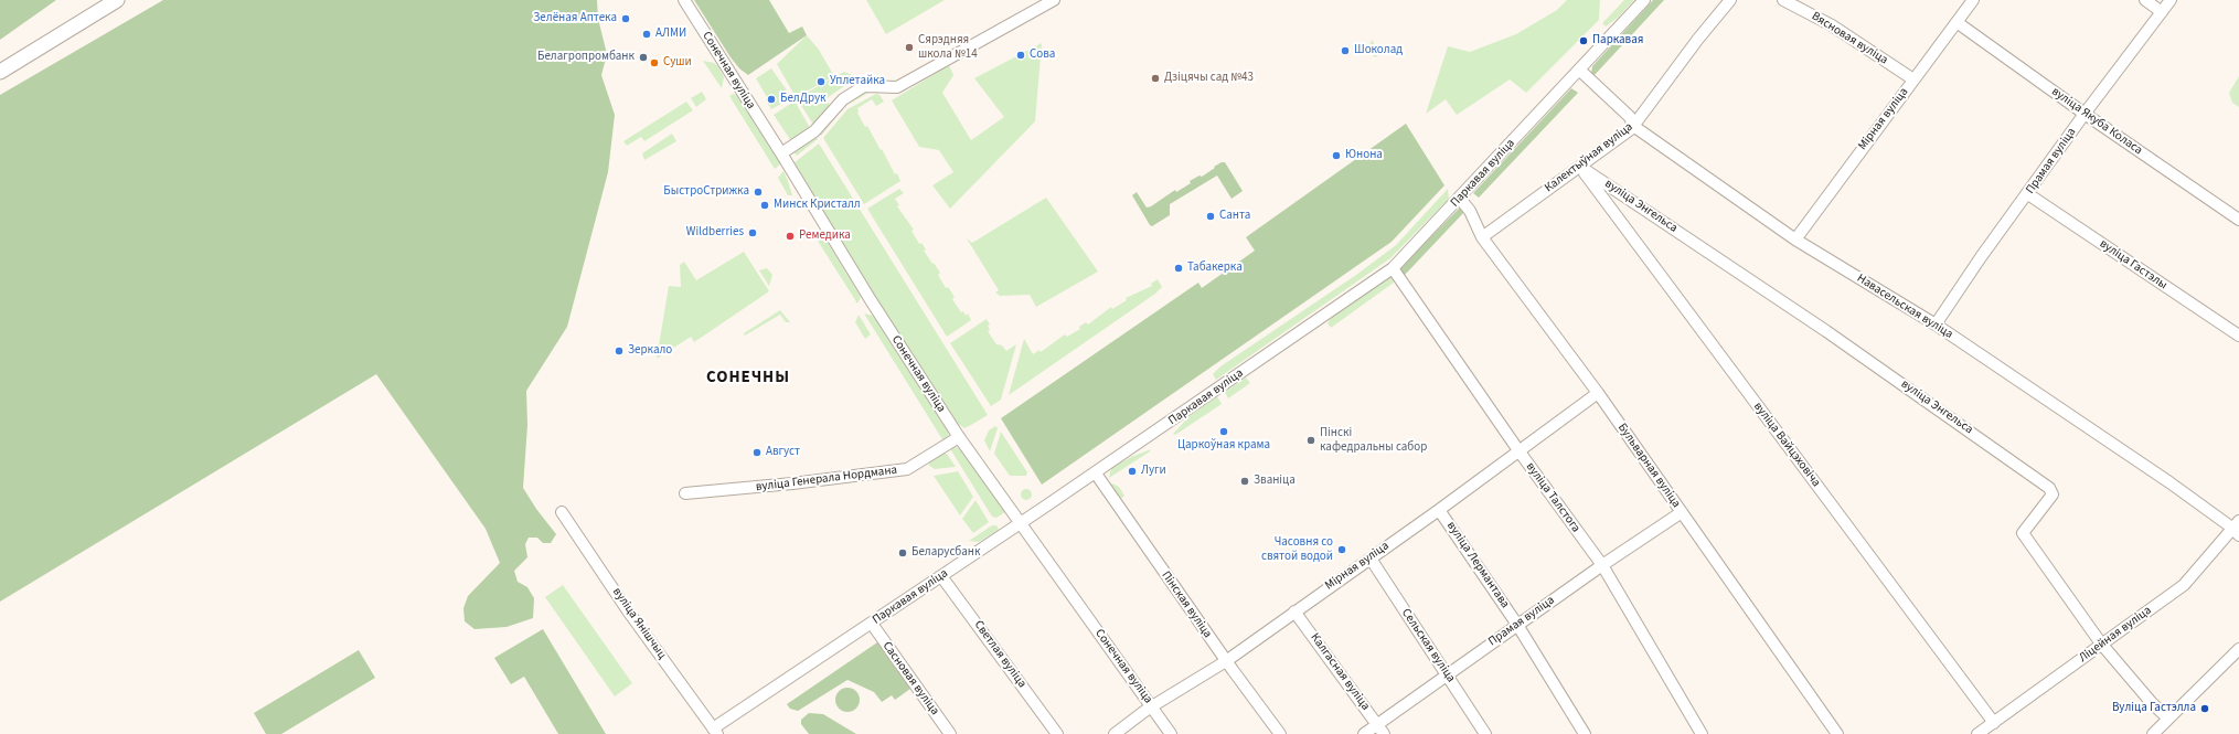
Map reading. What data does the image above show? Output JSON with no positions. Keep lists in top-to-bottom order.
{
  "streets": {
    "street": [
      "Вясновая вуліца",
      "Сонечная вуліца",
      "Мірная вуліца",
      "вуліца Якуба Коласа",
      "Калектыўная вуліца",
      "Прамая вуліца",
      "Паркавая вуліца",
      "вуліца Энгельса",
      "вуліца Гастэлы",
      "Навасельская вуліца",
      "вуліца Вайцэховіча",
      "Бульварная вуліца",
      "вуліца Генерала Нордмана",
      "вуліца Талстога",
      "вуліца Лермантава",
      "Пінская вуліца",
      "вуліца Янішчыц",
      "Ліцейная вуліца",
      "Сельская вуліца",
      "Светлая вуліца",
      "Калгасная вуліца",
      "Сасновая вуліца"
    ]
  },
  "crossings": [
    ["Вясновая вуліца", "Мірная вуліца"],
    ["Сонечная вуліца", "Мірная вуліца"],
    ["Сонечная вуліца", "Паркавая вуліца"],
    ["Сонечная вуліца", "вуліца Генерала Нордмана"],
    ["Мірная вуліца", "вуліца Якуба Коласа"],
    ["Мірная вуліца", "Навасельская вуліца"],
    ["Мірная вуліца", "Бульварная вуліца"],
    ["Мірная вуліца", "вуліца Талстога"],
    ["Мірная вуліца", "вуліца Лермантава"],
    ["Мірная вуліца", "Пінская вуліца"],
    ["Мірная вуліца", "Сельская вуліца"],
    ["Мірная вуліца", "Калгасная вуліца"],
    ["вуліца Якуба Коласа", "Прамая вуліца"],
    ["Калектыўная вуліца", "вуліца Энгельса"],
    ["Калектыўная вуліца", "Навасельская вуліца"],
    ["Калектыўная вуліца", "вуліца Вайцэховіча"],
    ["Калектыўная вуліца", "Бульварная вуліца"],
    ["Прамая вуліца", "вуліца Гастэлы"],
    ["Прамая вуліца", "Навасельская вуліца"],
    ["Прамая вуліца", "Бульварная вуліца"],
    ["Прамая вуліца", "вуліца Талстога"],
    ["Прамая вуліца", "вуліца Лермантава"],
    ["Прамая вуліца", "Сельская вуліца"],
    ["Прамая вуліца", "Калгасная вуліца"],
    ["Паркавая вуліца", "Навасельская вуліца"],
    ["Паркавая вуліца", "Бульварная вуліца"],
    ["Паркавая вуліца", "вуліца Талстога"],
    ["Паркавая вуліца", "Пінская вуліца"],
    ["Паркавая вуліца", "вуліца Янішчыц"],
    ["Паркавая вуліца", "Светлая вуліца"],
    ["Паркавая вуліца", "Сасновая вуліца"],
    ["вуліца Энгельса", "вуліца Вайцэховіча"],
    ["вуліца Энгельса", "Ліцейная вуліца"],
    ["Навасельская вуліца", "Ліцейная вуліца"],
    ["вуліца Вайцэховіча", "Ліцейная вуліца"]
  ],
  "districts": ["СОНЕЧНЫ"],
  "places": [
    "Зелёная Аптека",
    "АЛМИ",
    "Паркавая",
    "Сярэдняя школа №14",
    "Шоколад",
    "Сова",
    "Белагропромбанк",
    "Суши",
    "Дзіцячы сад №43",
    "Уплетайка",
    "БелДрук",
    "Юнона",
    "БыстроСтрижка",
    "Минск Кристалл",
    "Санта",
    "Wildberries",
    "Ремедика",
    "Табакерка",
    "Зеркало",
    "Царкоўная крама",
    "Пінскі кафедральны сабор",
    "Август",
    "Луги",
    "Званіца",
    "Часовня со святой водой",
    "Беларусбанк",
    "Вуліца Гастэлла"
  ]
}
